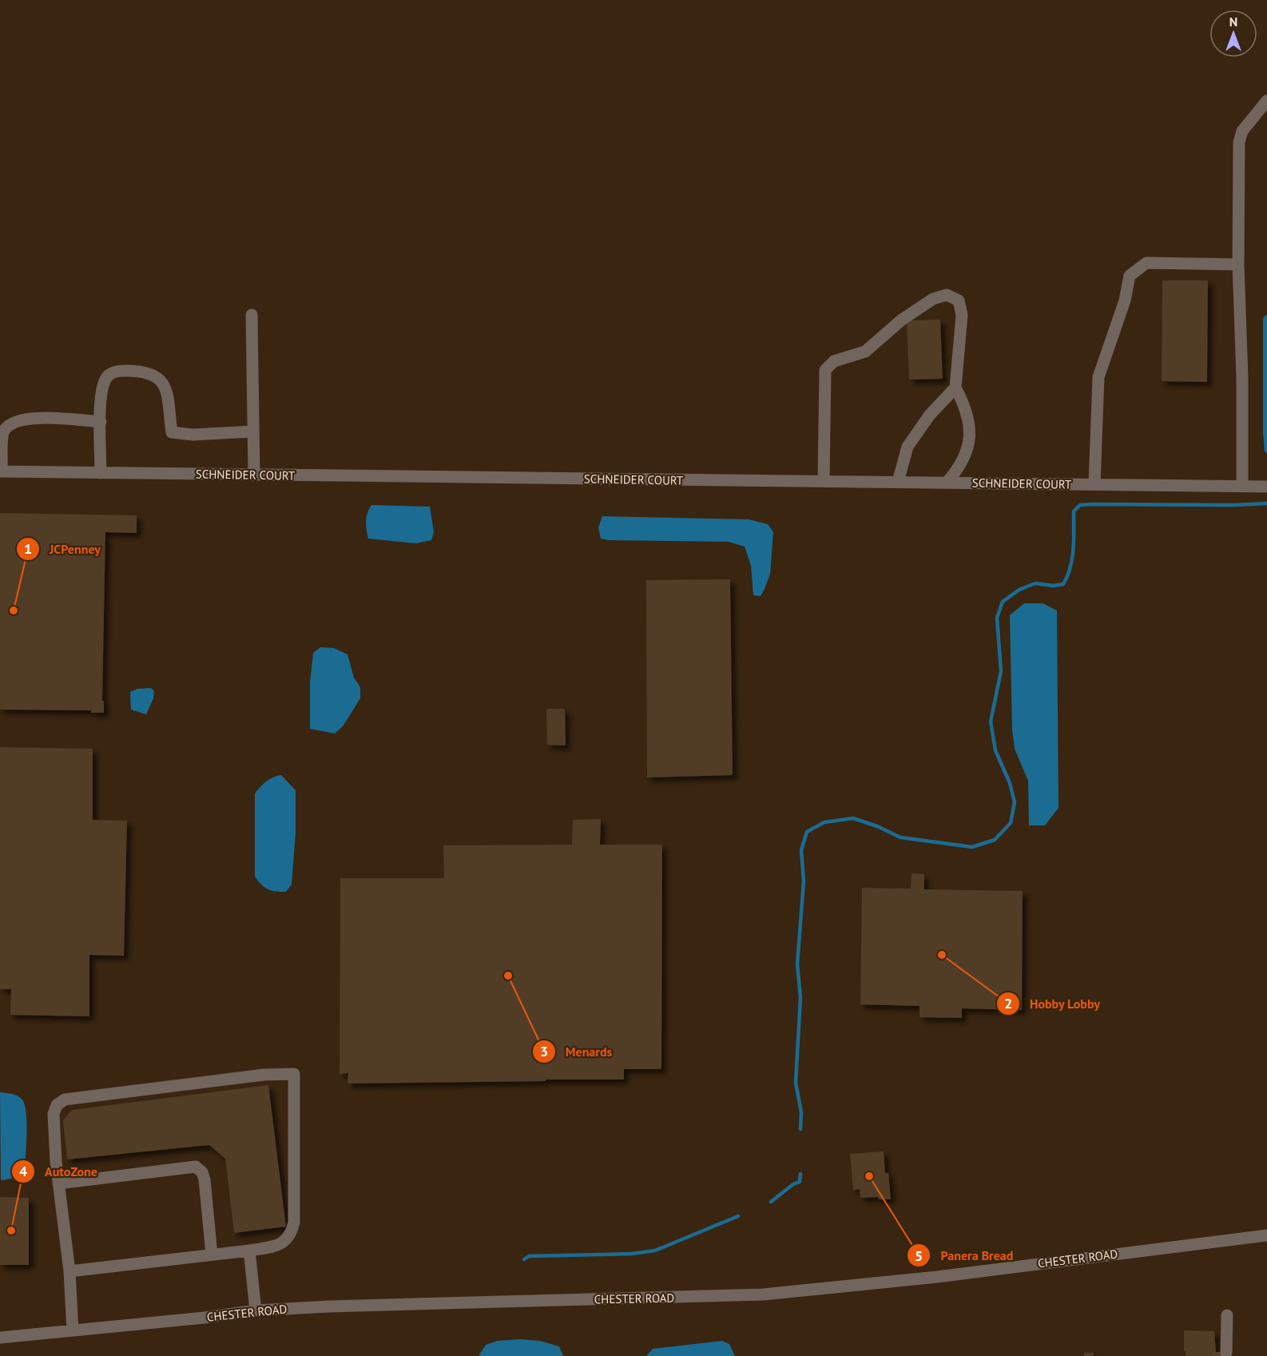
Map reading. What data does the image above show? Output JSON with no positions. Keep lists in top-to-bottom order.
{
  "streets": {
    "street": ["SCHNEIDER COURT", "CHESTER ROAD"]
  },
  "places": [
    "JCPenney",
    "Hobby Lobby",
    "Menards",
    "Panera Bread",
    "AutoZone"
  ],
  "north": "top"
}
